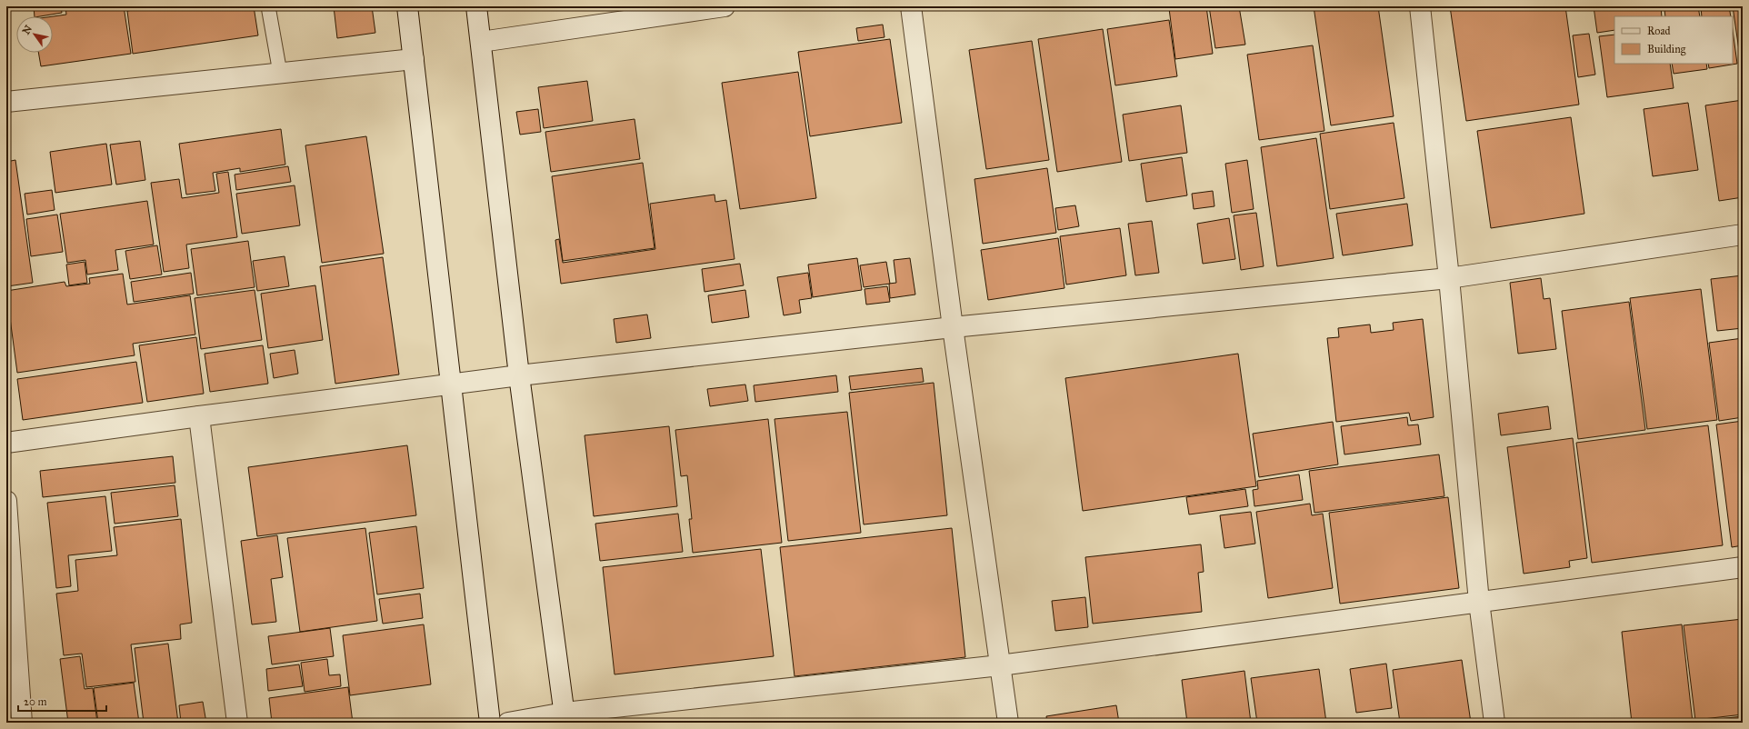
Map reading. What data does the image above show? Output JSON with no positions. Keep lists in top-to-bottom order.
{
  "legend": ["Road", "Building"],
  "scale_bar": "20 m",
  "north": "top left"
}
